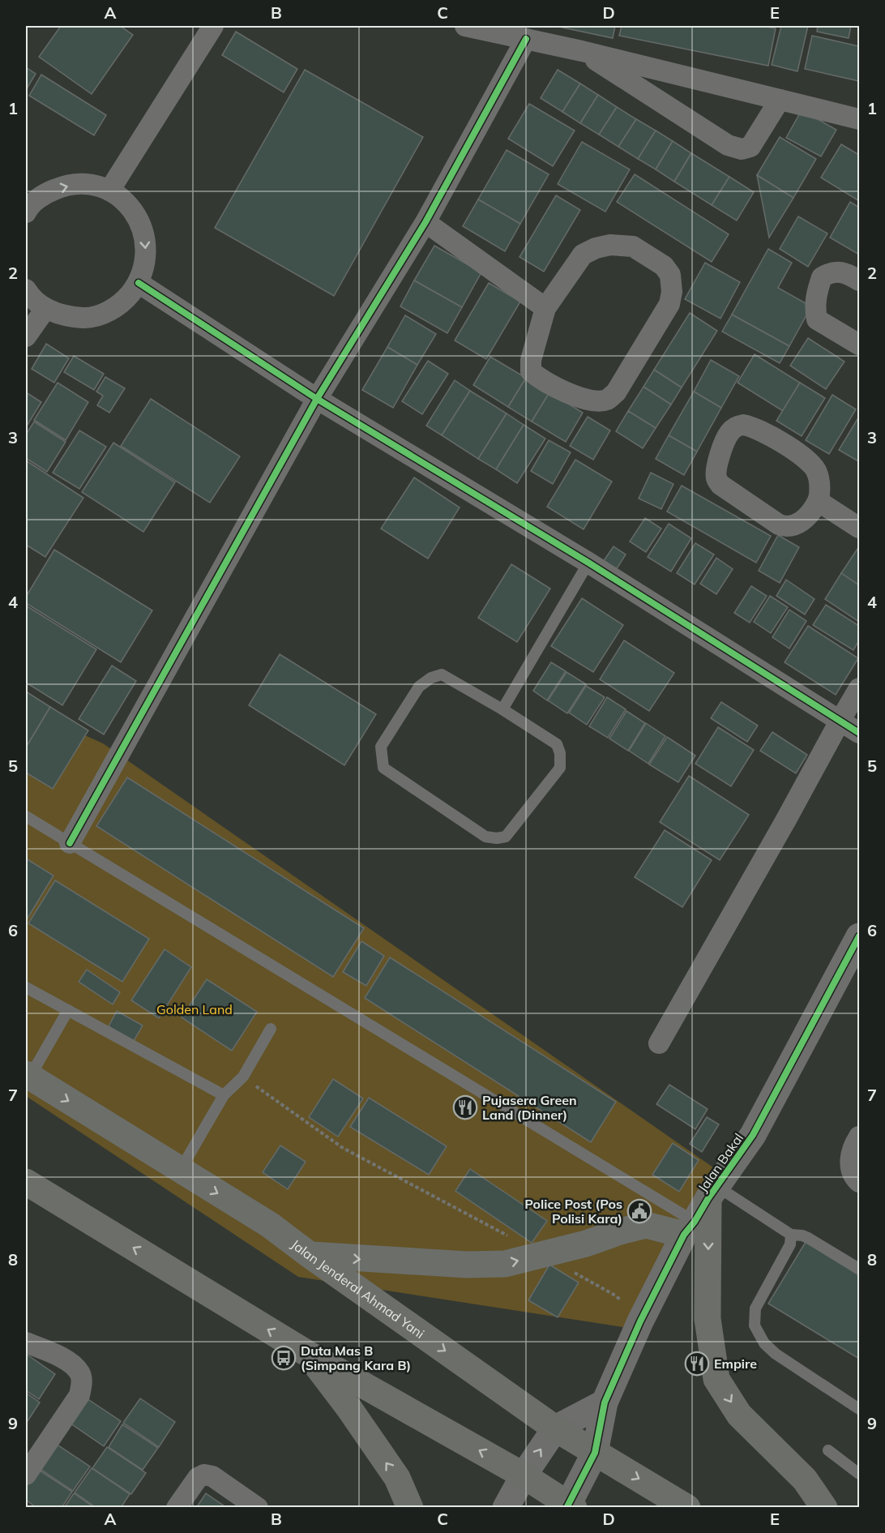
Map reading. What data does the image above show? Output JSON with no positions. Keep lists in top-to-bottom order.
{
  "streets": {
    "highway": ["Jalan Jenderal Ahmad Yani"],
    "street": ["Jalan Bakal"]
  },
  "crossings": [
    ["Jalan Bakal", "Jalan Jenderal Ahmad Yani"]
  ],
  "parks": ["Golden Land"],
  "places": {
    "restaurant": ["Pujasera Green Land (Dinner)", "Empire"],
    "public building": ["Police Post (Pos Polisi Kara)"],
    "bus stop": ["Duta Mas B (Simpang Kara B)"]
  },
  "grid": {
    "columns": [
      "A",
      "B",
      "C",
      "D",
      "E"
    ],
    "rows": [
      "1",
      "2",
      "3",
      "4",
      "5",
      "6",
      "7",
      "8",
      "9"
    ]
  }
}
